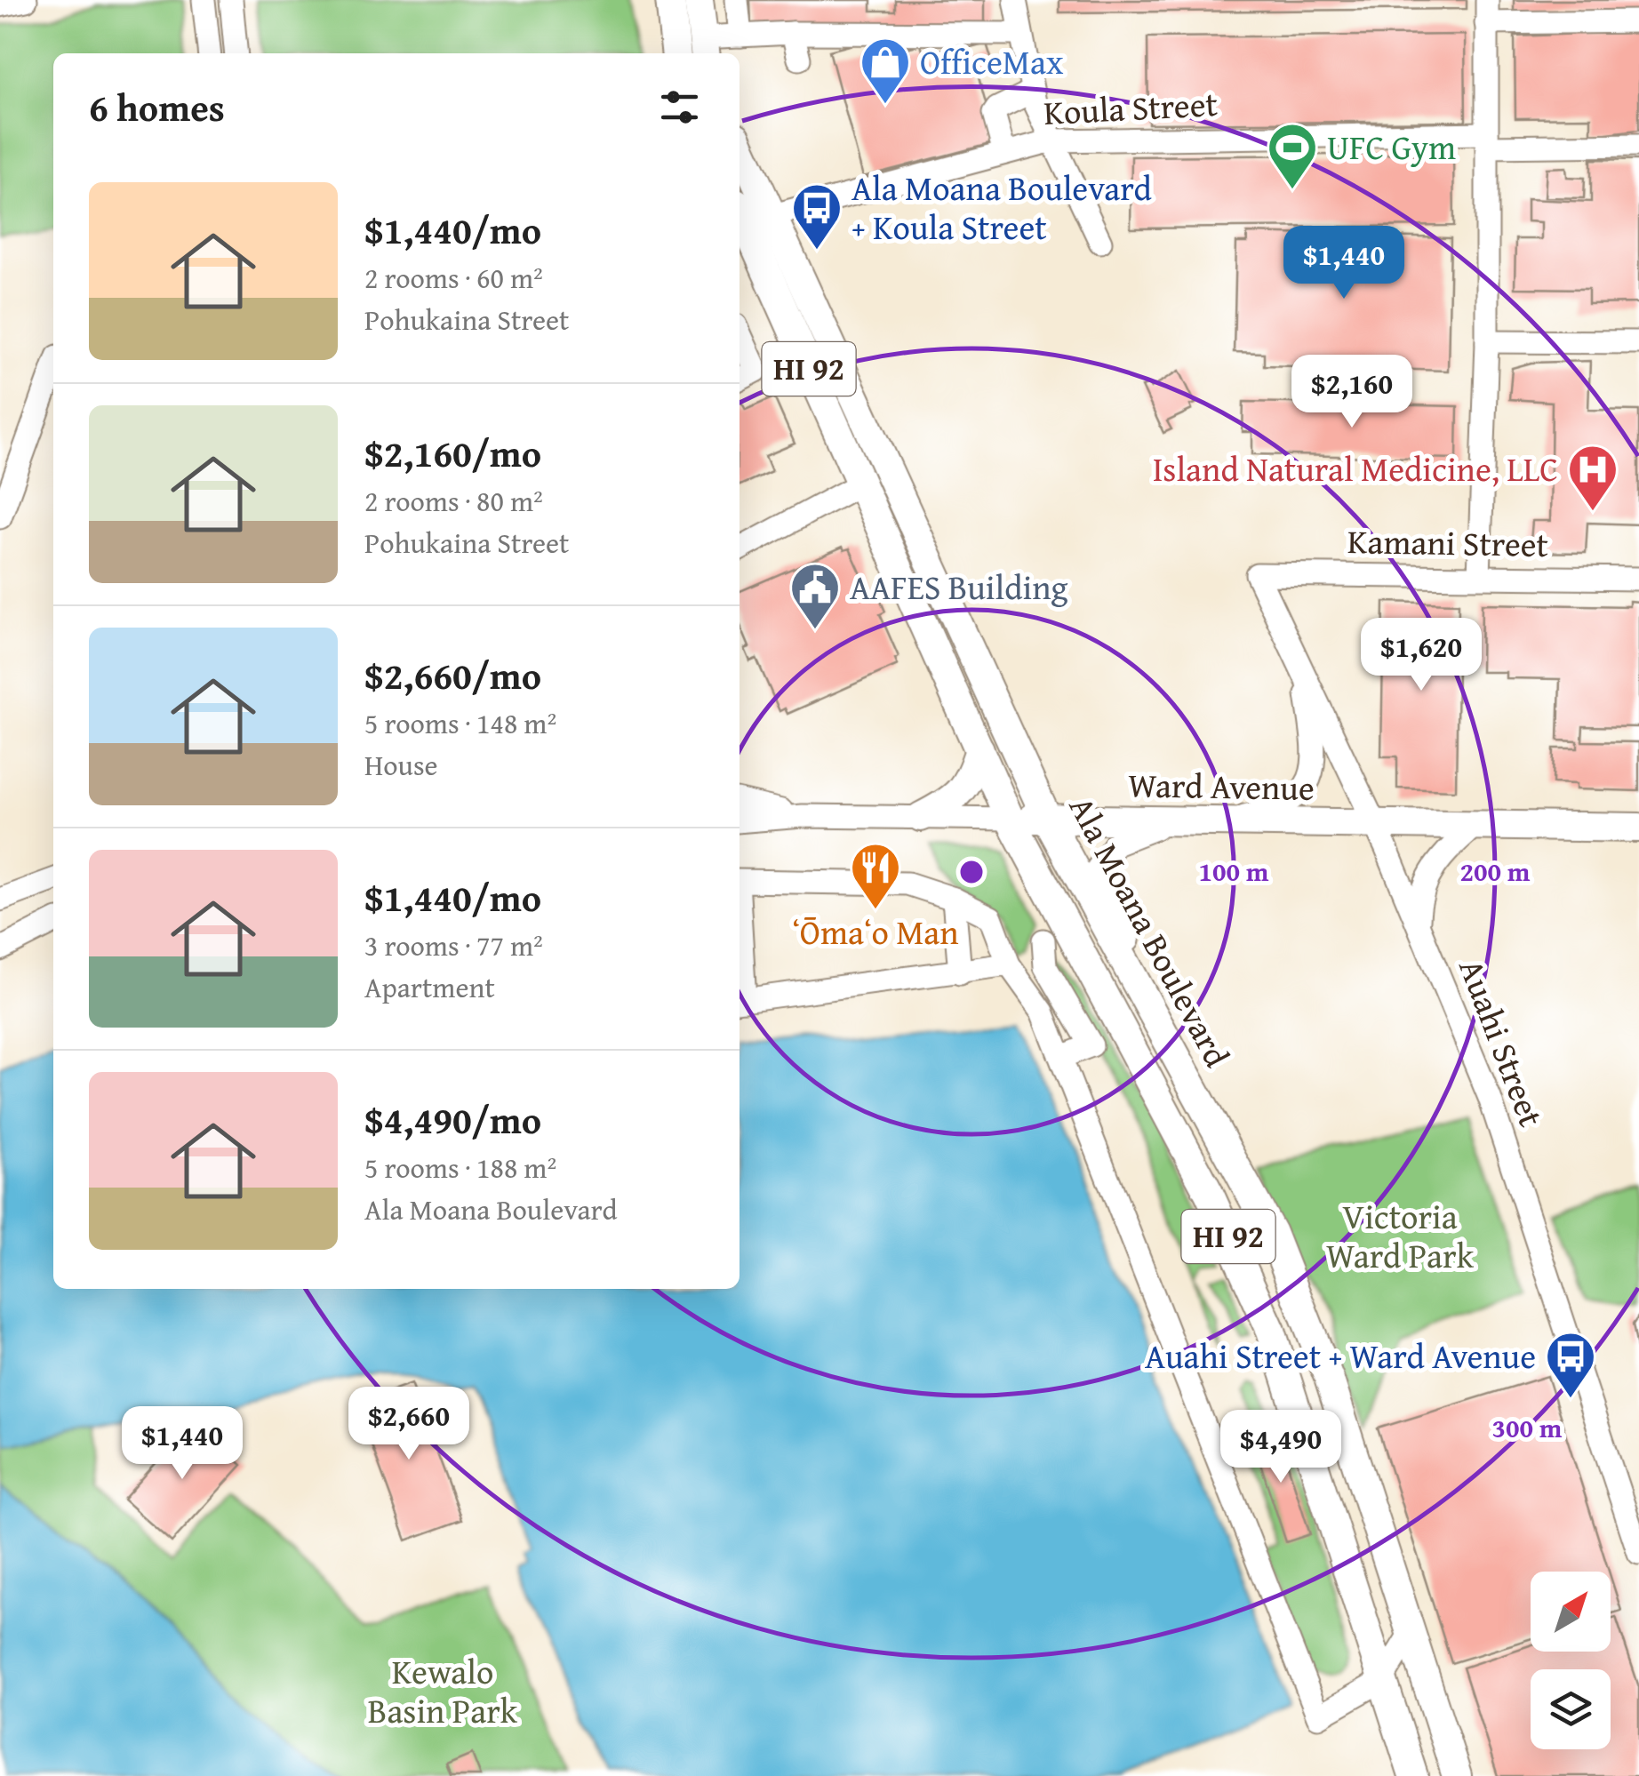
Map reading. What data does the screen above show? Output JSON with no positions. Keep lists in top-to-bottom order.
{
  "streets": {
    "main road": ["HI 92", "Ward Avenue", "Ala Moana Boulevard"],
    "street": ["Koula Street", "Kamani Street", "Auahi Street"]
  },
  "crossings": [
    ["Koula Street", "Ala Moana Boulevard"],
    ["HI 92", "Ward Avenue"],
    ["Kamani Street", "Auahi Street"],
    ["Ward Avenue", "Ala Moana Boulevard"],
    ["Ward Avenue", "Auahi Street"]
  ],
  "parks": ["Victoria Ward Park", "Kewalo Basin Park"],
  "places": {
    "shop": ["OfficeMax"],
    "sports": ["UFC Gym"],
    "bus stop": ["Ala Moana Boulevard + Koula Street", "Auahi Street + Ward Avenue"],
    "hospital": ["Island Natural Medicine, LLC"],
    "public building": ["AAFES Building"],
    "restaurant": ["ʻŌmaʻo Man"]
  },
  "north": "top right",
  "page": {
    "heading": "6 homes",
    "list": [
      {
        "name": "$1,440/mo",
        "note": "2 rooms · 60 m² · Pohukaina Street"
      },
      {
        "name": "$2,160/mo",
        "note": "2 rooms · 80 m² · Pohukaina Street"
      },
      {
        "name": "$2,660/mo",
        "note": "5 rooms · 148 m² · House"
      },
      {
        "name": "$1,440/mo",
        "note": "3 rooms · 77 m² · Apartment"
      },
      {
        "name": "$4,490/mo",
        "note": "5 rooms · 188 m² · Ala Moana Boulevard"
      }
    ],
    "price": [
      "$1,440",
      "$2,160",
      "$1,620",
      "$2,660",
      "$1,440",
      "$4,490"
    ]
  },
  "rings": ["100 m", "200 m", "300 m"]
}
